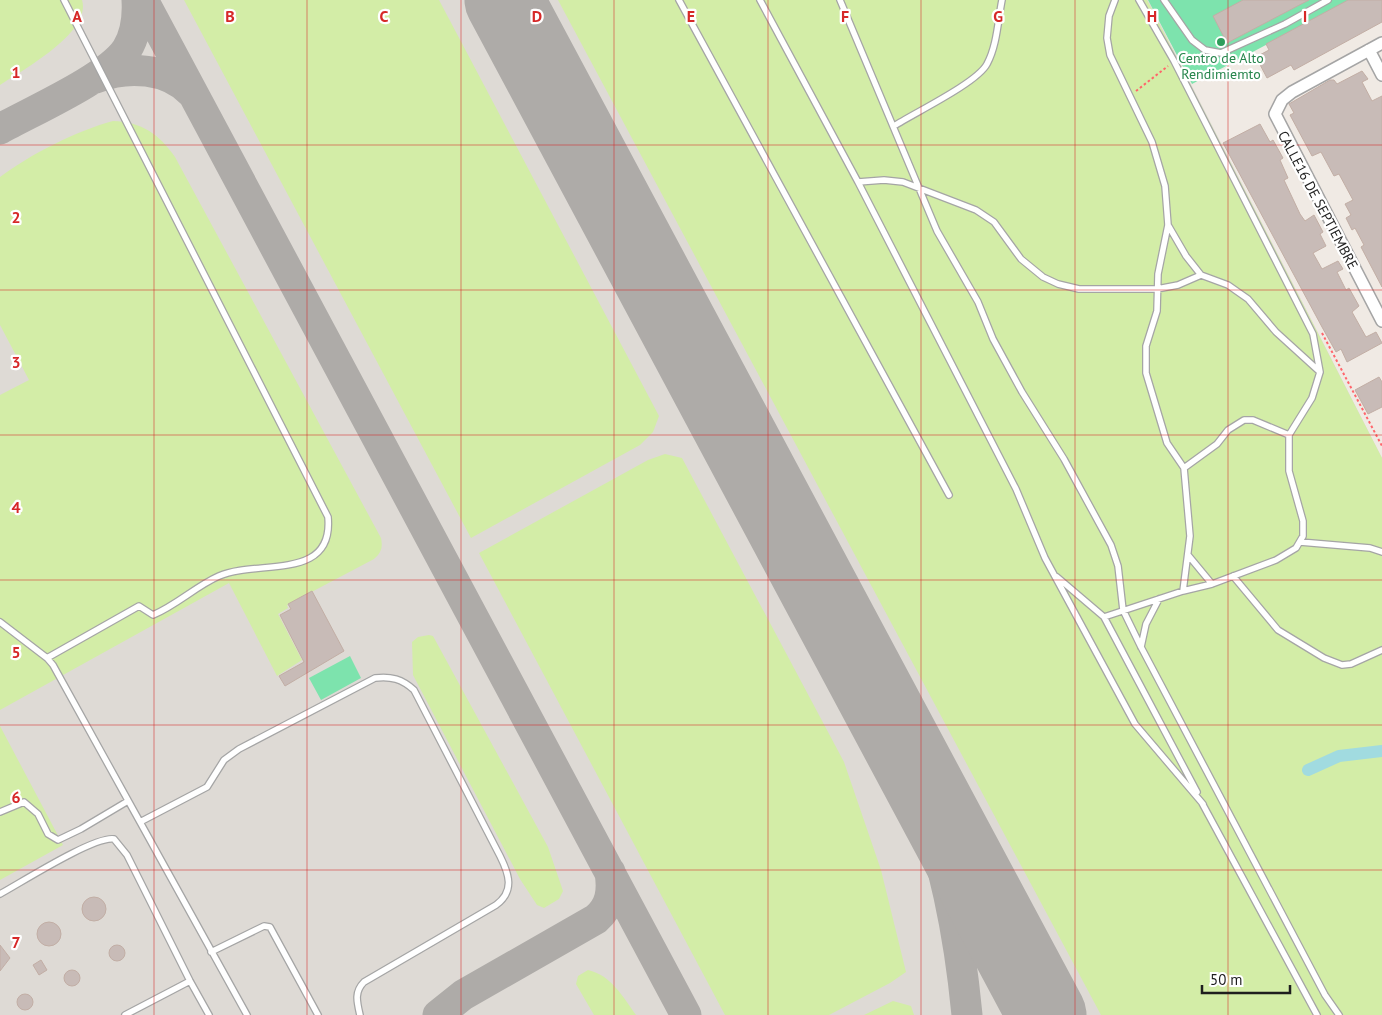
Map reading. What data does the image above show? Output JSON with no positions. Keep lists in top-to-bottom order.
{
  "streets": {
    "street": ["CALLE16 DE SEPTIEMBRE"]
  },
  "places": ["Centro de Alto Rendimiemto"],
  "scale_bar": "50 m",
  "grid": {
    "columns": [
      "A",
      "B",
      "C",
      "D",
      "E",
      "F",
      "G",
      "H",
      "I"
    ],
    "rows": [
      "1",
      "2",
      "3",
      "4",
      "5",
      "6",
      "7"
    ]
  }
}
